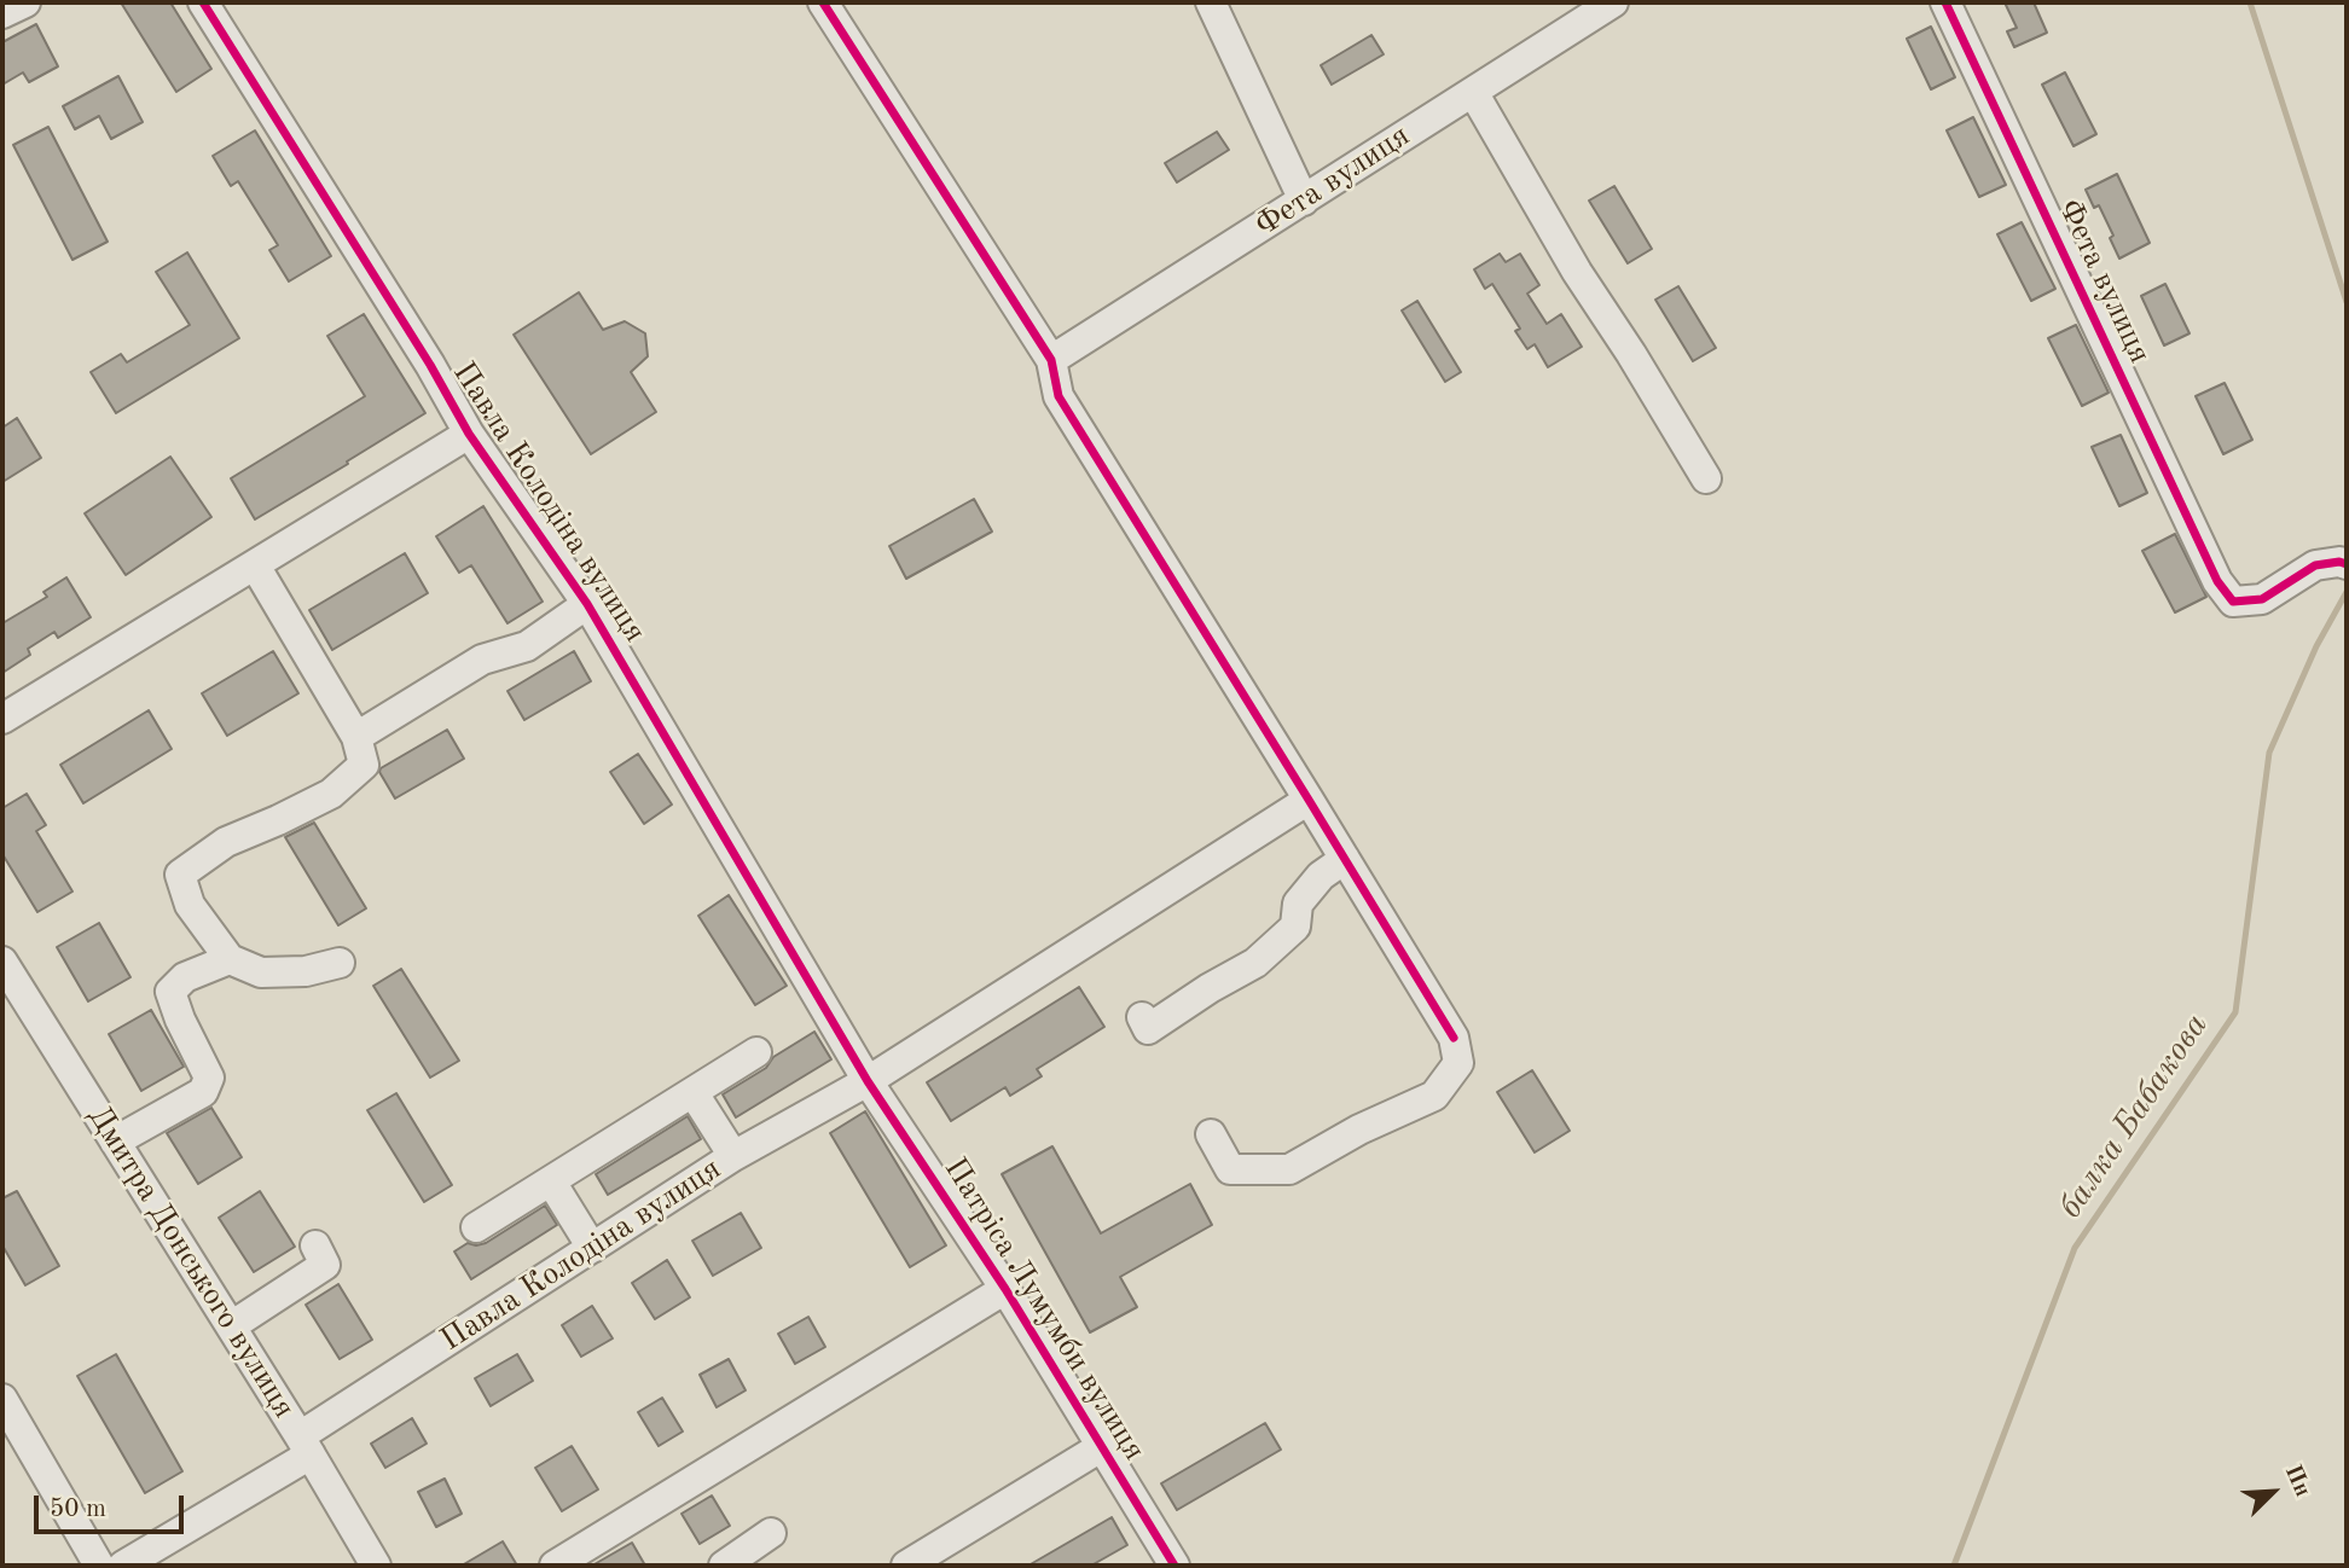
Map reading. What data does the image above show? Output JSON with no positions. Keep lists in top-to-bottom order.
{
  "streets": {
    "street": [
      "Фета вулиця",
      "Павла Колодіна вулиця",
      "Дмитра Донського вулиця",
      "Патріса Лумумби вулиця"
    ]
  },
  "crossings": [
    ["Павла Колодіна вулиця", "Дмитра Донського вулиця"],
    ["Павла Колодіна вулиця", "Патріса Лумумби вулиця"]
  ],
  "water": ["балка Бабакова"],
  "scale_bar": "50 m",
  "north": "top right"
}
